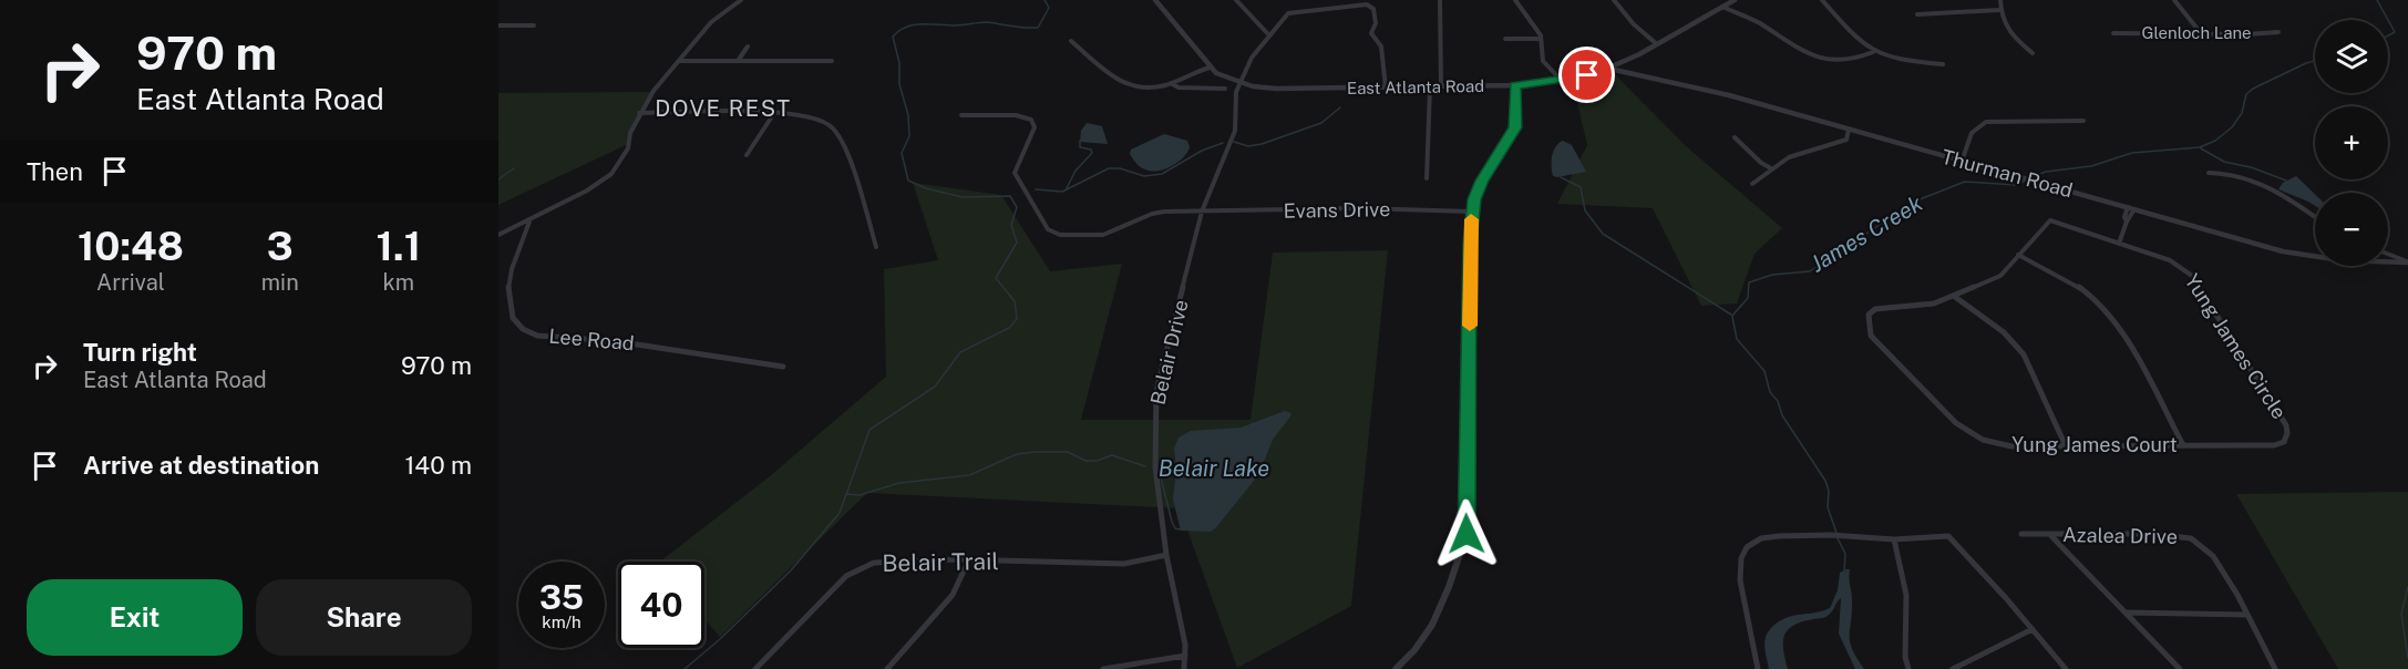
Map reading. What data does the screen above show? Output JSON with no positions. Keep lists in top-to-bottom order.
{
  "streets": {
    "street": [
      "Glenloch Lane",
      "East Atlanta Road",
      "Thurman Road",
      "Evans Drive",
      "Lee Road",
      "Yung James Circle",
      "Belair Drive",
      "Yung James Court",
      "Azalea Drive",
      "Belair Trail"
    ]
  },
  "crossings": [
    ["East Atlanta Road", "Thurman Road"],
    ["East Atlanta Road", "Belair Drive"],
    ["Evans Drive", "Belair Drive"],
    ["Yung James Circle", "Yung James Court"],
    ["Belair Drive", "Belair Trail"]
  ],
  "districts": ["DOVE REST"],
  "water": ["James Creek", "Belair Lake"],
  "page": {
    "turn": ["970 m", "East Atlanta Road"],
    "map_buttons": ["+", "−"],
    "then": "Then",
    "eta": [
      "10:48",
      "Arrival",
      "3",
      "min",
      "1.1",
      "km"
    ],
    "list": [
      {
        "name": "Turn right",
        "note": "East Atlanta Road",
        "value": "970 m"
      },
      {
        "name": "Arrive at destination",
        "value": "140 m"
      }
    ],
    "speed": "35 km/h",
    "limit": "40",
    "buttons": ["Exit", "Share"]
  }
}
